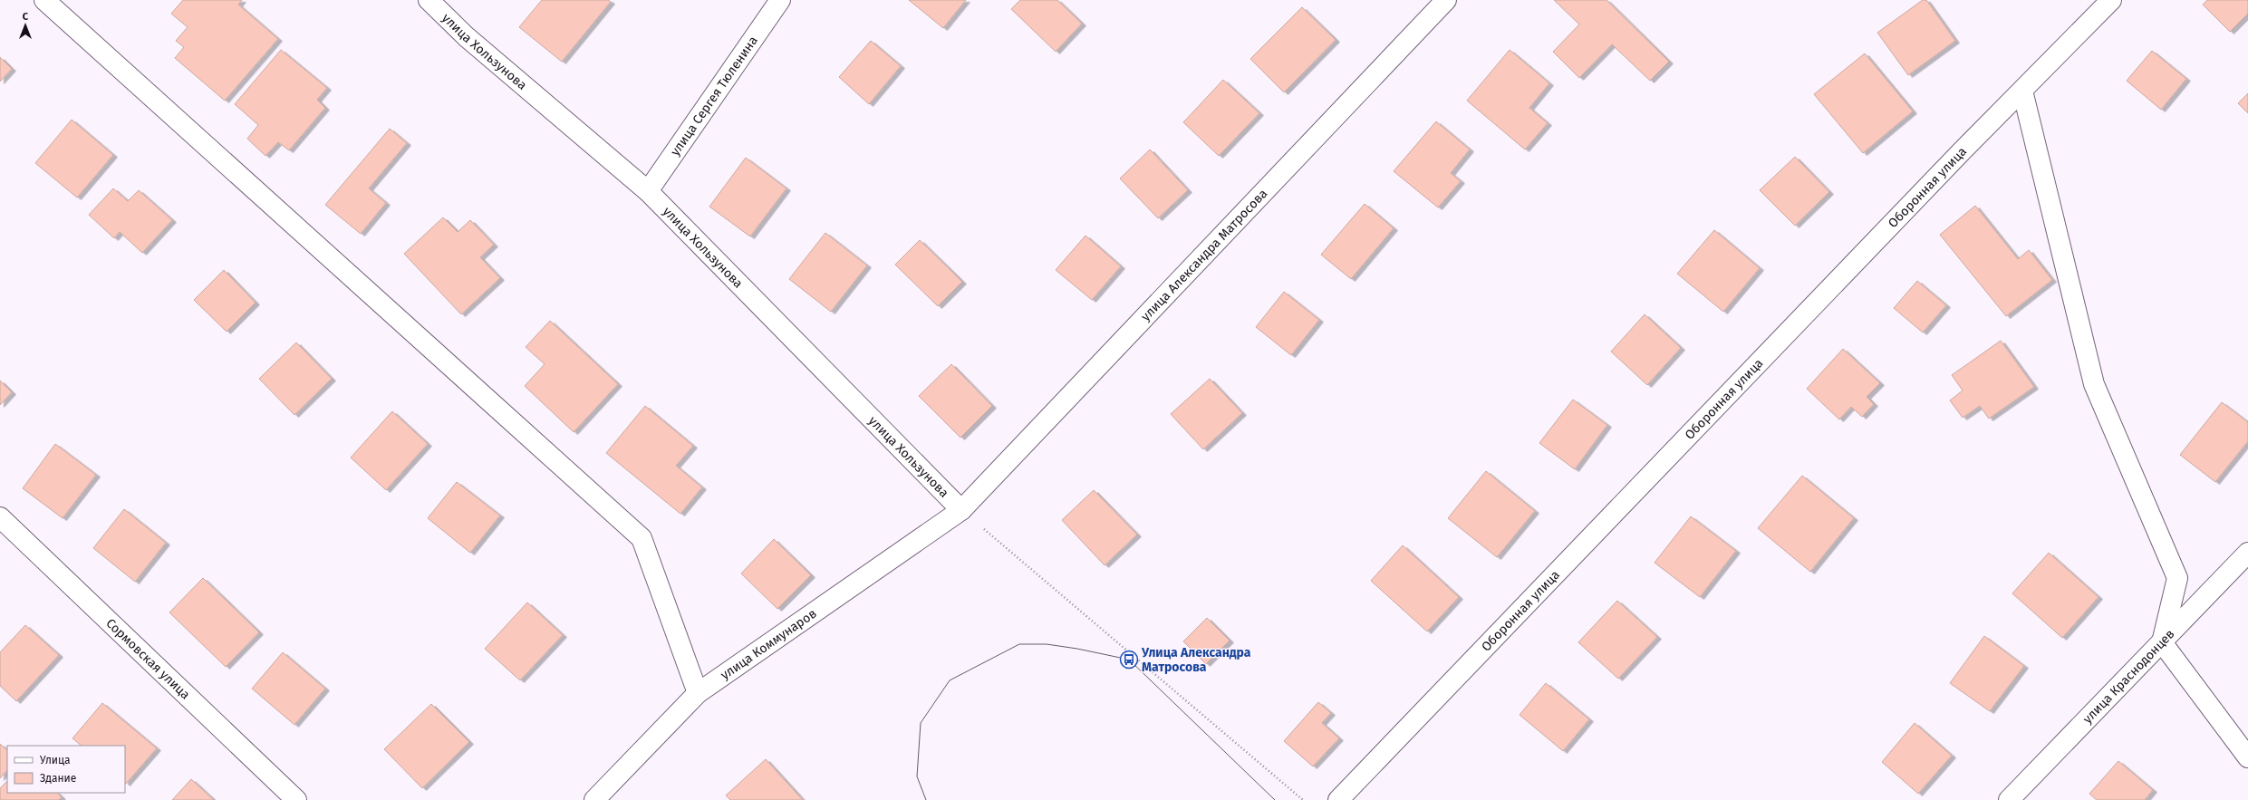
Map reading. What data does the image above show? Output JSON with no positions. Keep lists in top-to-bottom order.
{
  "streets": {
    "street": [
      "улица Хользунова",
      "улица Сергея Тюленина",
      "Оборонная улица",
      "улица Александра Матросова",
      "улица Коммунаров",
      "Сормовская улица",
      "улица Краснодонцев"
    ]
  },
  "crossings": [
    ["улица Хользунова", "улица Сергея Тюленина"],
    ["улица Хользунова", "улица Александра Матросова"],
    ["улица Хользунова", "улица Коммунаров"],
    ["улица Александра Матросова", "улица Коммунаров"]
  ],
  "places": {
    "bus stop": ["Улица Александра Матросова"]
  },
  "legend": ["Улица", "Здание"],
  "north": "top"
}
